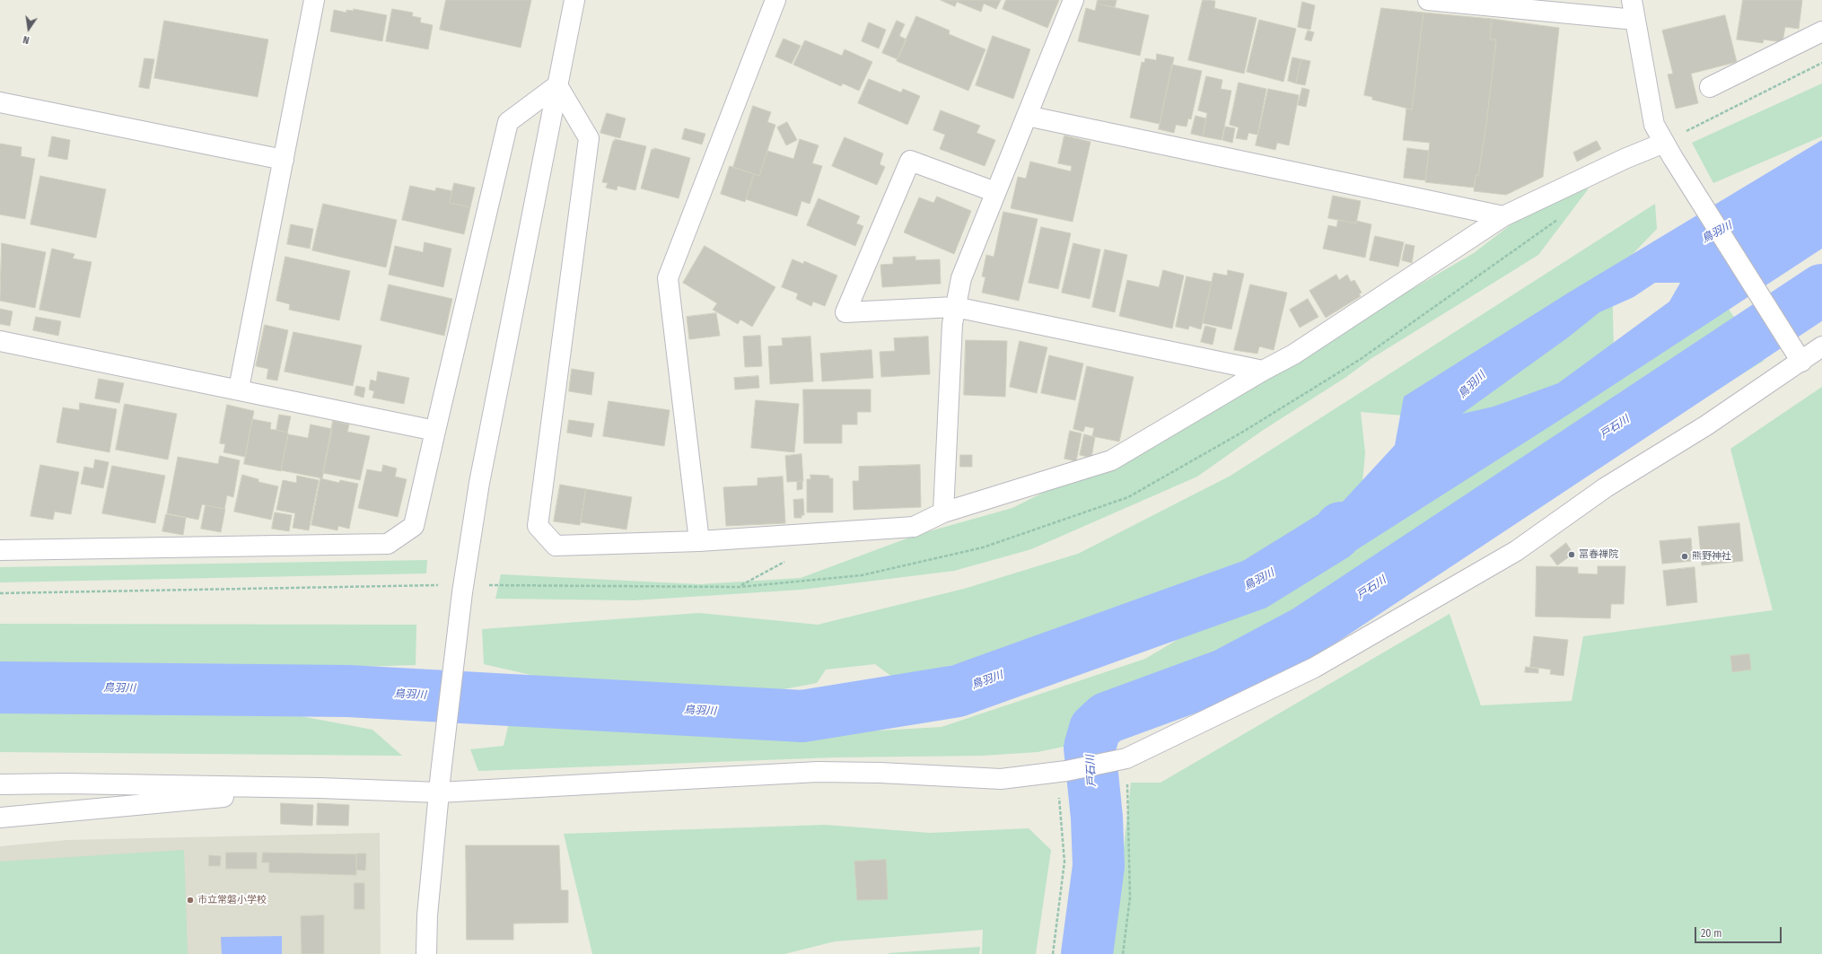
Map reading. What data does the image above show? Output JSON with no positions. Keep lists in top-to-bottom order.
{
  "water": ["鳥羽川", "戸石川"],
  "places": ["冨春禅院", "熊野神社", "市立常磐小学校"],
  "scale_bar": "20 m",
  "north": "bottom"
}
